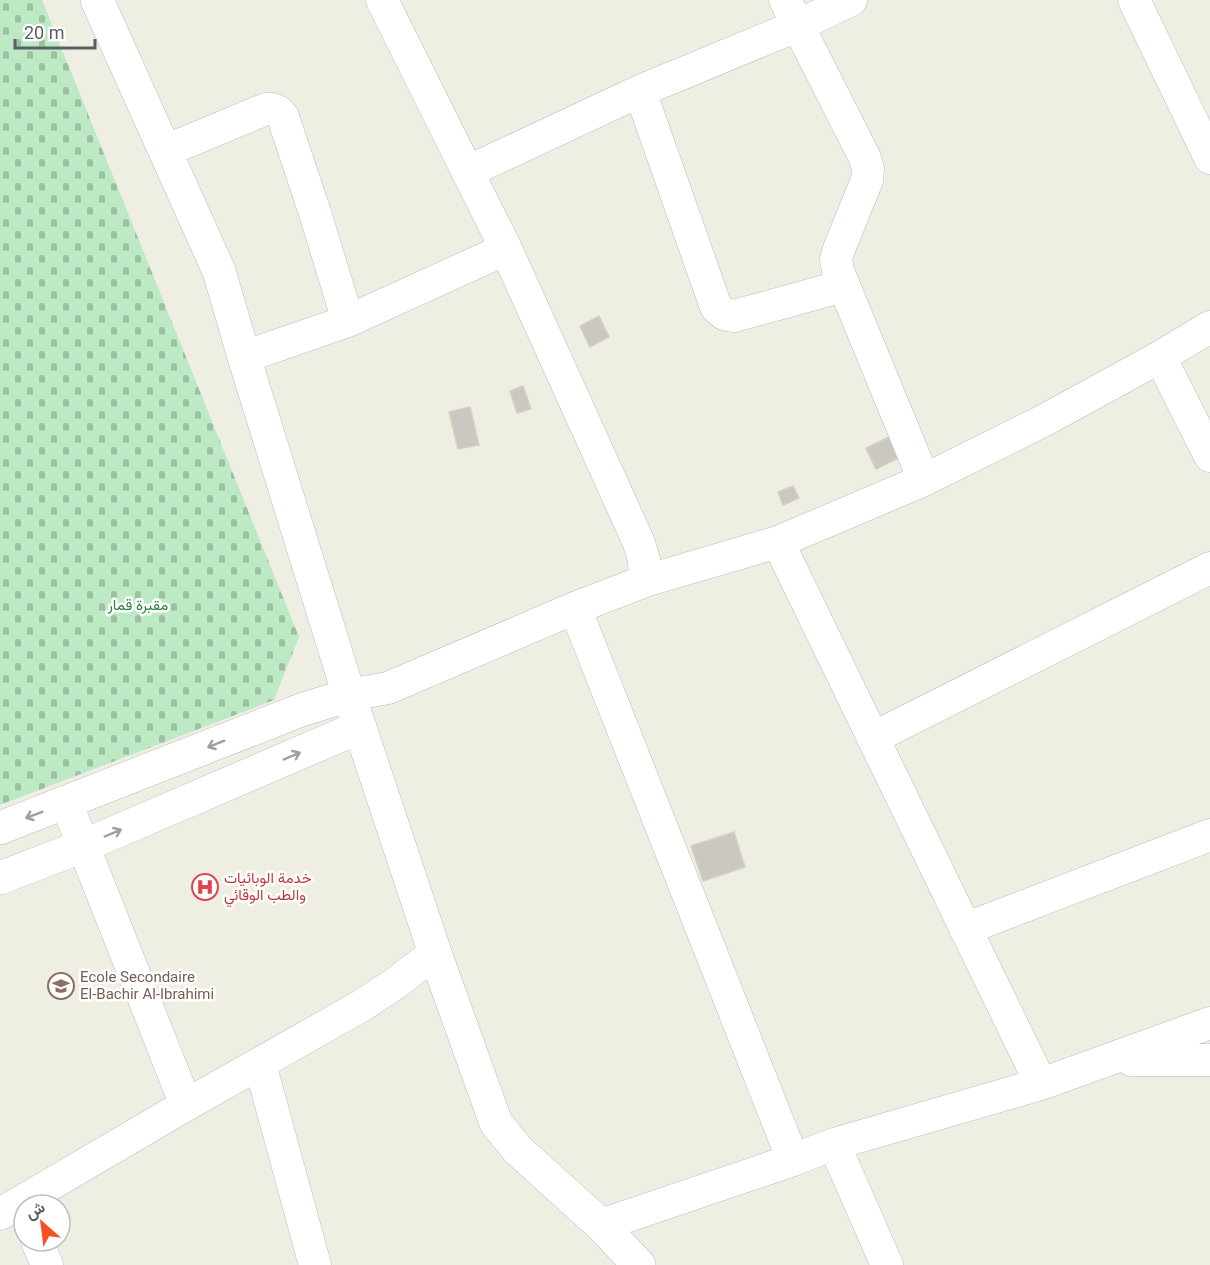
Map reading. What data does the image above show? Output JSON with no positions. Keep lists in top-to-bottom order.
{
  "parks": ["مقبرة قمار"],
  "places": {
    "hospital": ["خدمة الوبائيات والطب الوقائي"],
    "school or university": ["Ecole Secondaire El-Bachir Al-Ibrahimi"]
  },
  "scale_bar": "20 m",
  "north": "top left"
}
